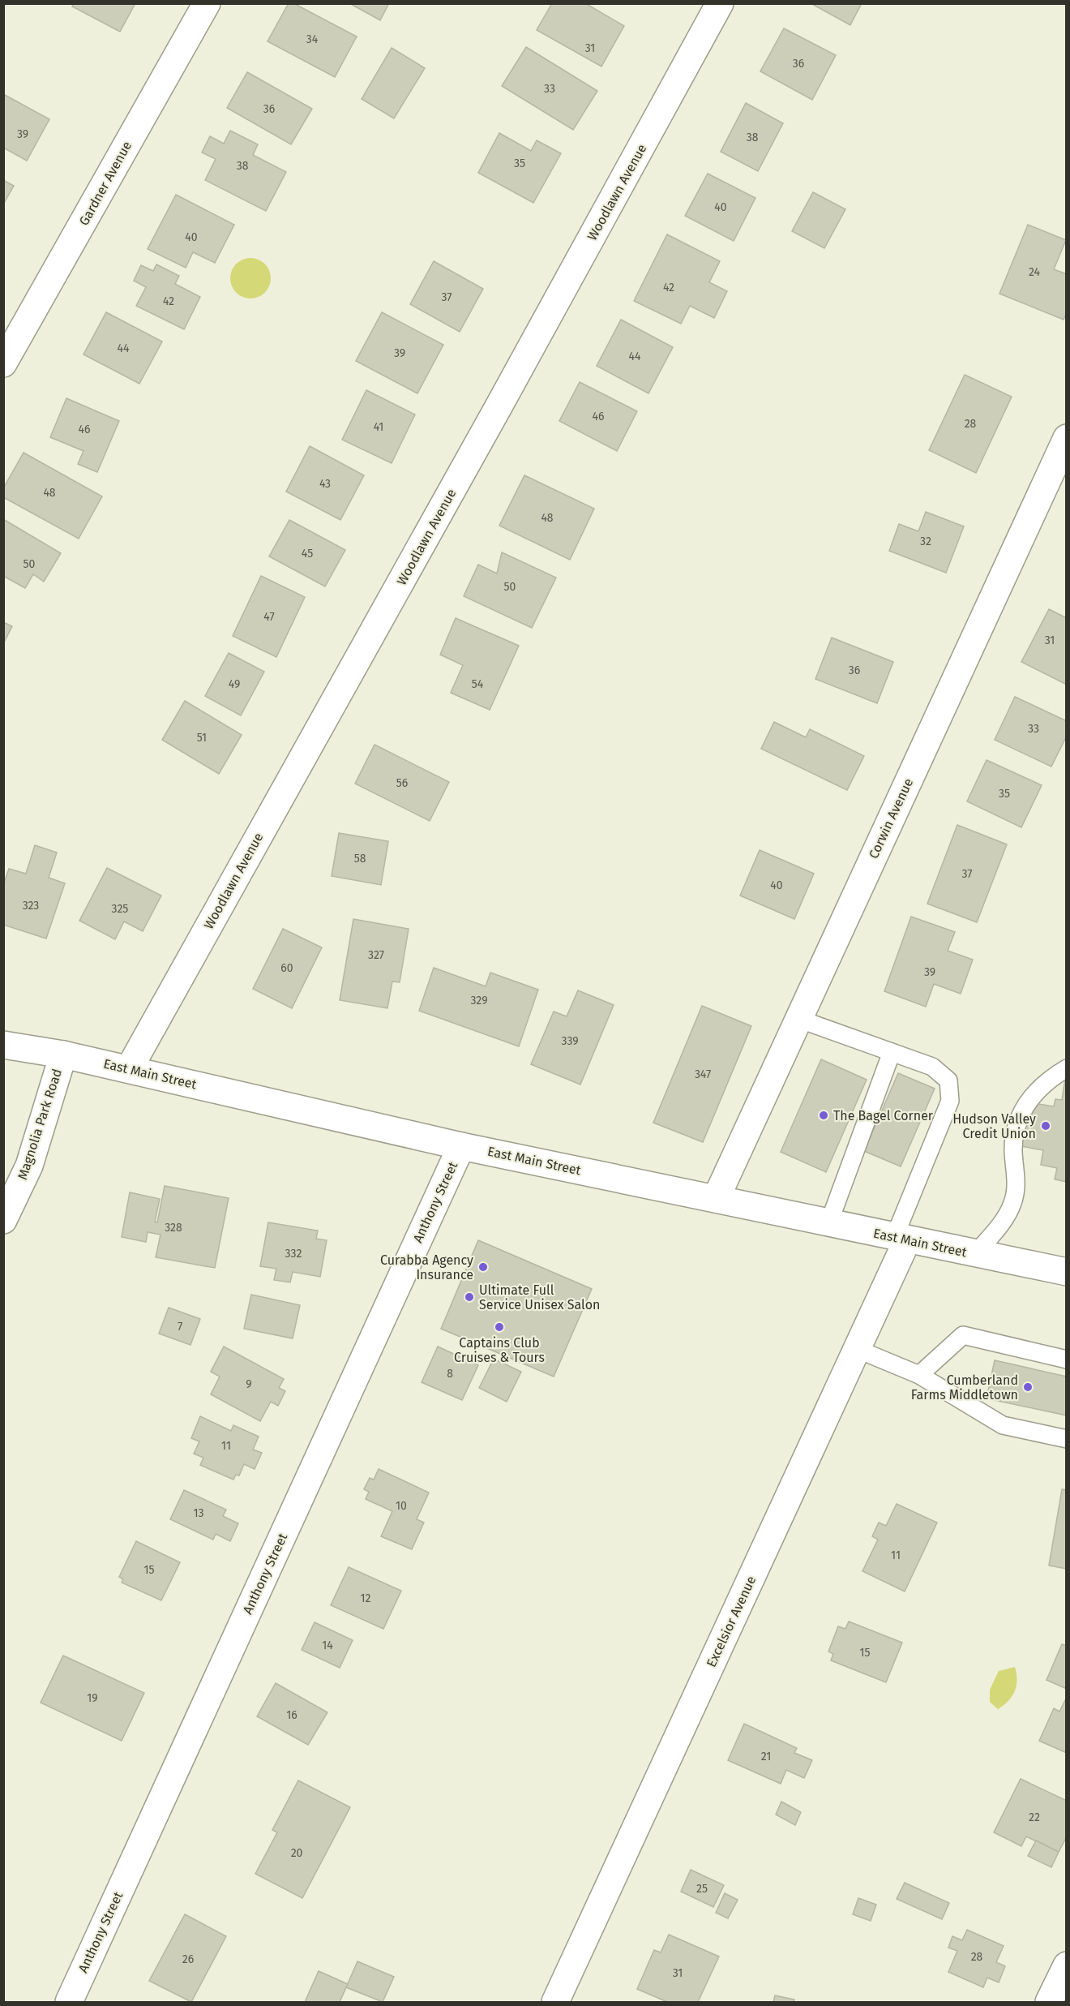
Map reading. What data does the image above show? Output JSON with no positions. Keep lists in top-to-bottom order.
{
  "streets": {
    "street": [
      "Gardner Avenue",
      "Woodlawn Avenue",
      "Corwin Avenue",
      "East Main Street",
      "Magnolia Park Road",
      "Anthony Street",
      "Excelsior Avenue"
    ]
  },
  "crossings": [
    ["Woodlawn Avenue", "East Main Street"],
    ["Corwin Avenue", "East Main Street"],
    ["East Main Street", "Magnolia Park Road"],
    ["East Main Street", "Anthony Street"],
    ["East Main Street", "Excelsior Avenue"]
  ],
  "places": [
    "The Bagel Corner",
    "Hudson Valley Credit Union",
    "Curabba Agency Insurance",
    "Ultimate Full Service Unisex Salon",
    "Captains Club Cruises & Tours",
    "Cumberland Farms Middletown"
  ],
  "house_numbers": [
    "34",
    "31",
    "36",
    "33",
    "36",
    "39",
    "38",
    "35",
    "38",
    "40",
    "40",
    "24",
    "42",
    "37",
    "42",
    "44",
    "39",
    "44",
    "46",
    "28",
    "41",
    "46",
    "43",
    "48",
    "48",
    "32",
    "45",
    "50",
    "50",
    "47",
    "31",
    "36",
    "49",
    "54",
    "33",
    "51",
    "56",
    "35",
    "58",
    "37",
    "40",
    "323",
    "325",
    "327",
    "60",
    "39",
    "329",
    "339",
    "347",
    "328",
    "332",
    "7",
    "8",
    "9",
    "11",
    "10",
    "13",
    "11",
    "15",
    "12",
    "14",
    "15",
    "19",
    "16",
    "21",
    "22",
    "20",
    "25",
    "28",
    "26",
    "31"
  ]
}
